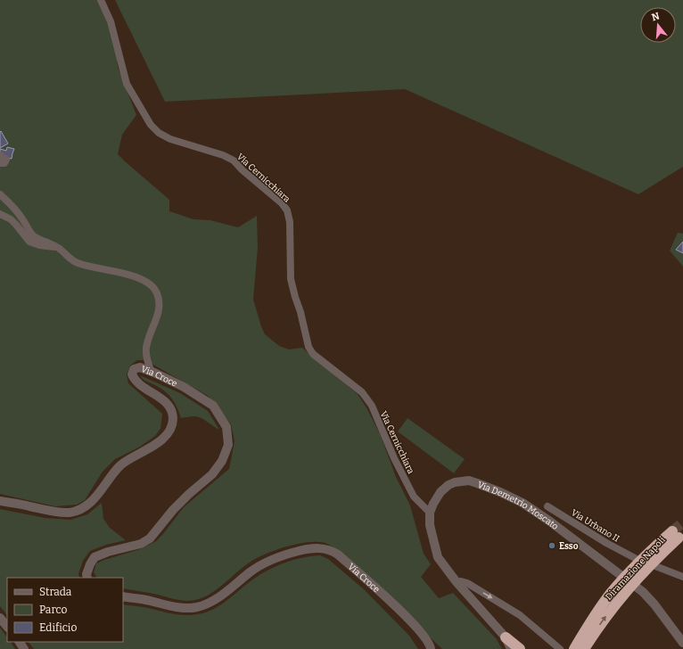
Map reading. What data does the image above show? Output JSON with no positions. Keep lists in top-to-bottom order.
{
  "streets": {
    "highway": ["Diramazione Napoli"],
    "street": [
      "Via Cernicchiara",
      "Via Croce",
      "Via Demetrio Moscato",
      "Via Urbano II"
    ]
  },
  "crossings": [
    ["Via Cernicchiara", "Via Demetrio Moscato"]
  ],
  "places": ["Esso"],
  "legend": ["Strada", "Parco", "Edificio"],
  "north": "top"
}
